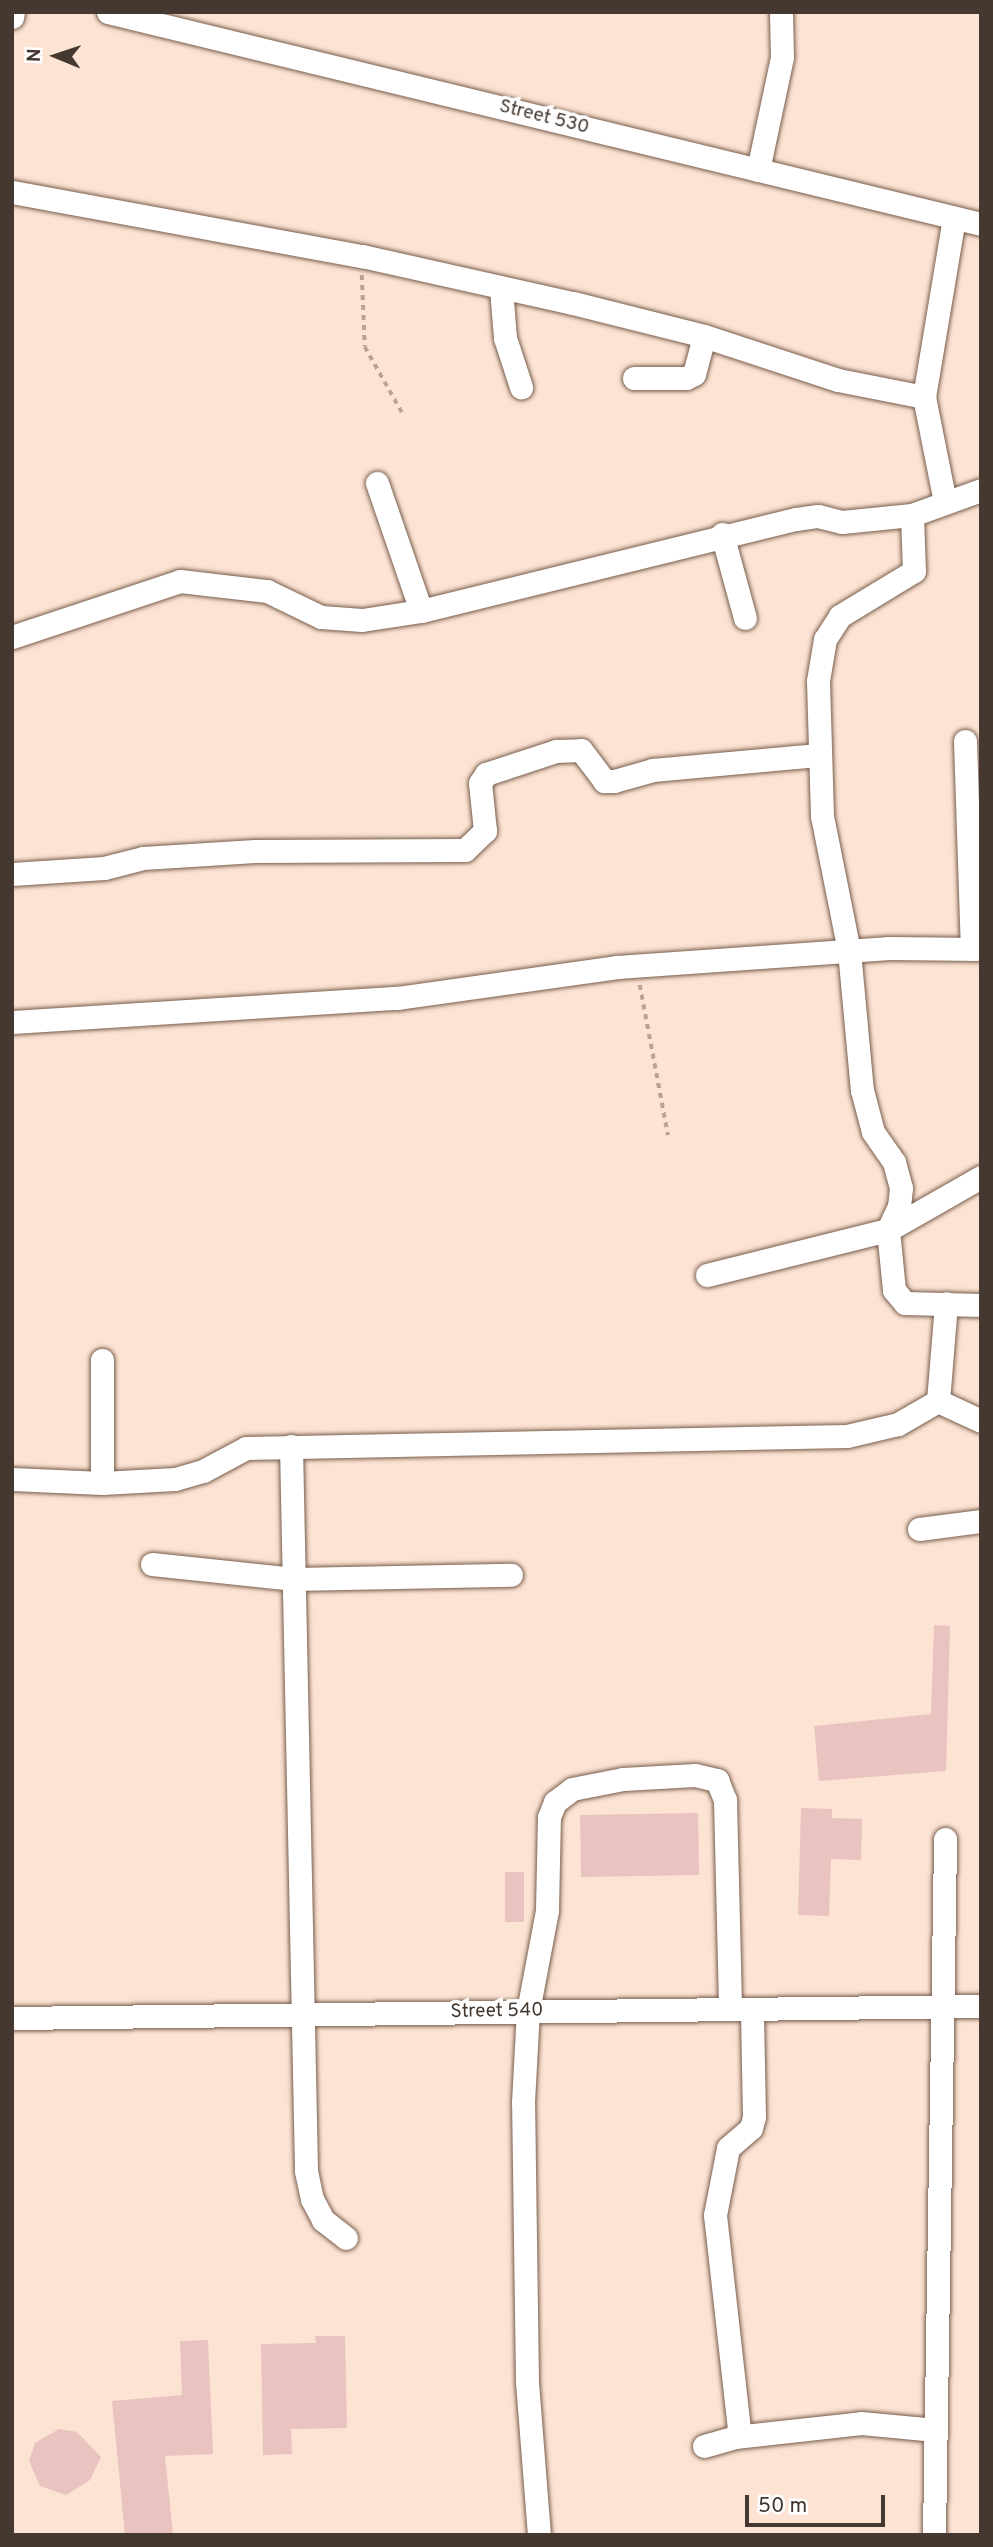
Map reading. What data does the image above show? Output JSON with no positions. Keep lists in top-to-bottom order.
{
  "streets": {
    "street": ["Street 530", "Street 540"]
  },
  "scale_bar": "50 m",
  "north": "left"
}
